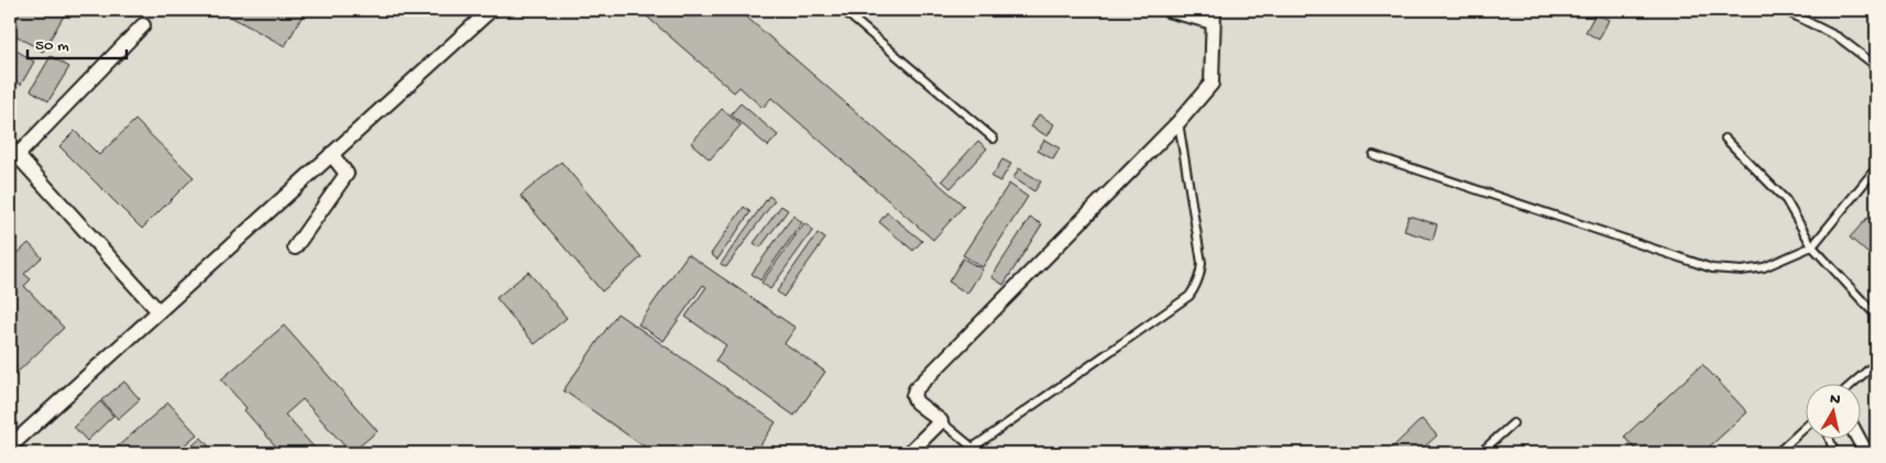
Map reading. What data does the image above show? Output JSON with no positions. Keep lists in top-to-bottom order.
{
  "scale_bar": "50 m",
  "north": "top"
}
